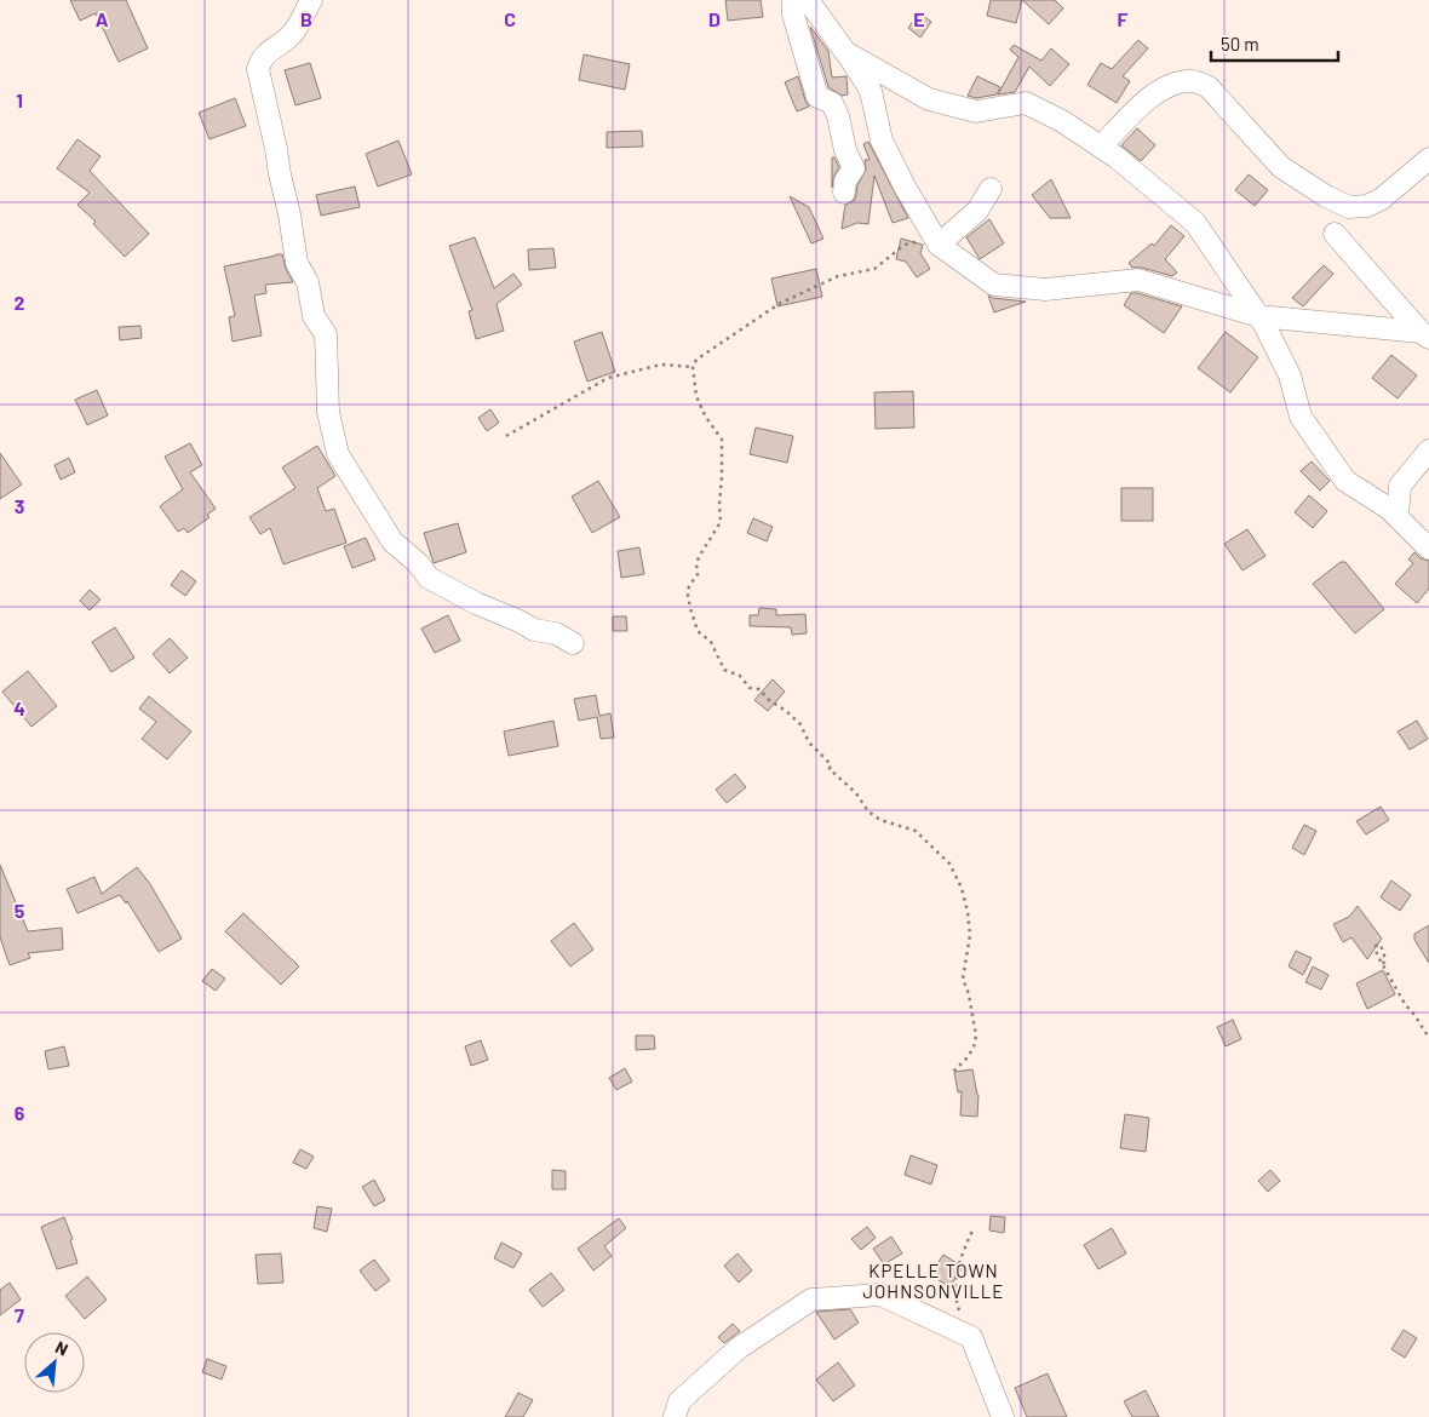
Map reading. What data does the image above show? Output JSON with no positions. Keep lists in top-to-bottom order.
{
  "districts": ["KPELLE TOWN JOHNSONVILLE"],
  "scale_bar": "50 m",
  "north": "top right",
  "grid": {
    "columns": [
      "A",
      "B",
      "C",
      "D",
      "E",
      "F"
    ],
    "rows": [
      "1",
      "2",
      "3",
      "4",
      "5",
      "6",
      "7"
    ]
  }
}
